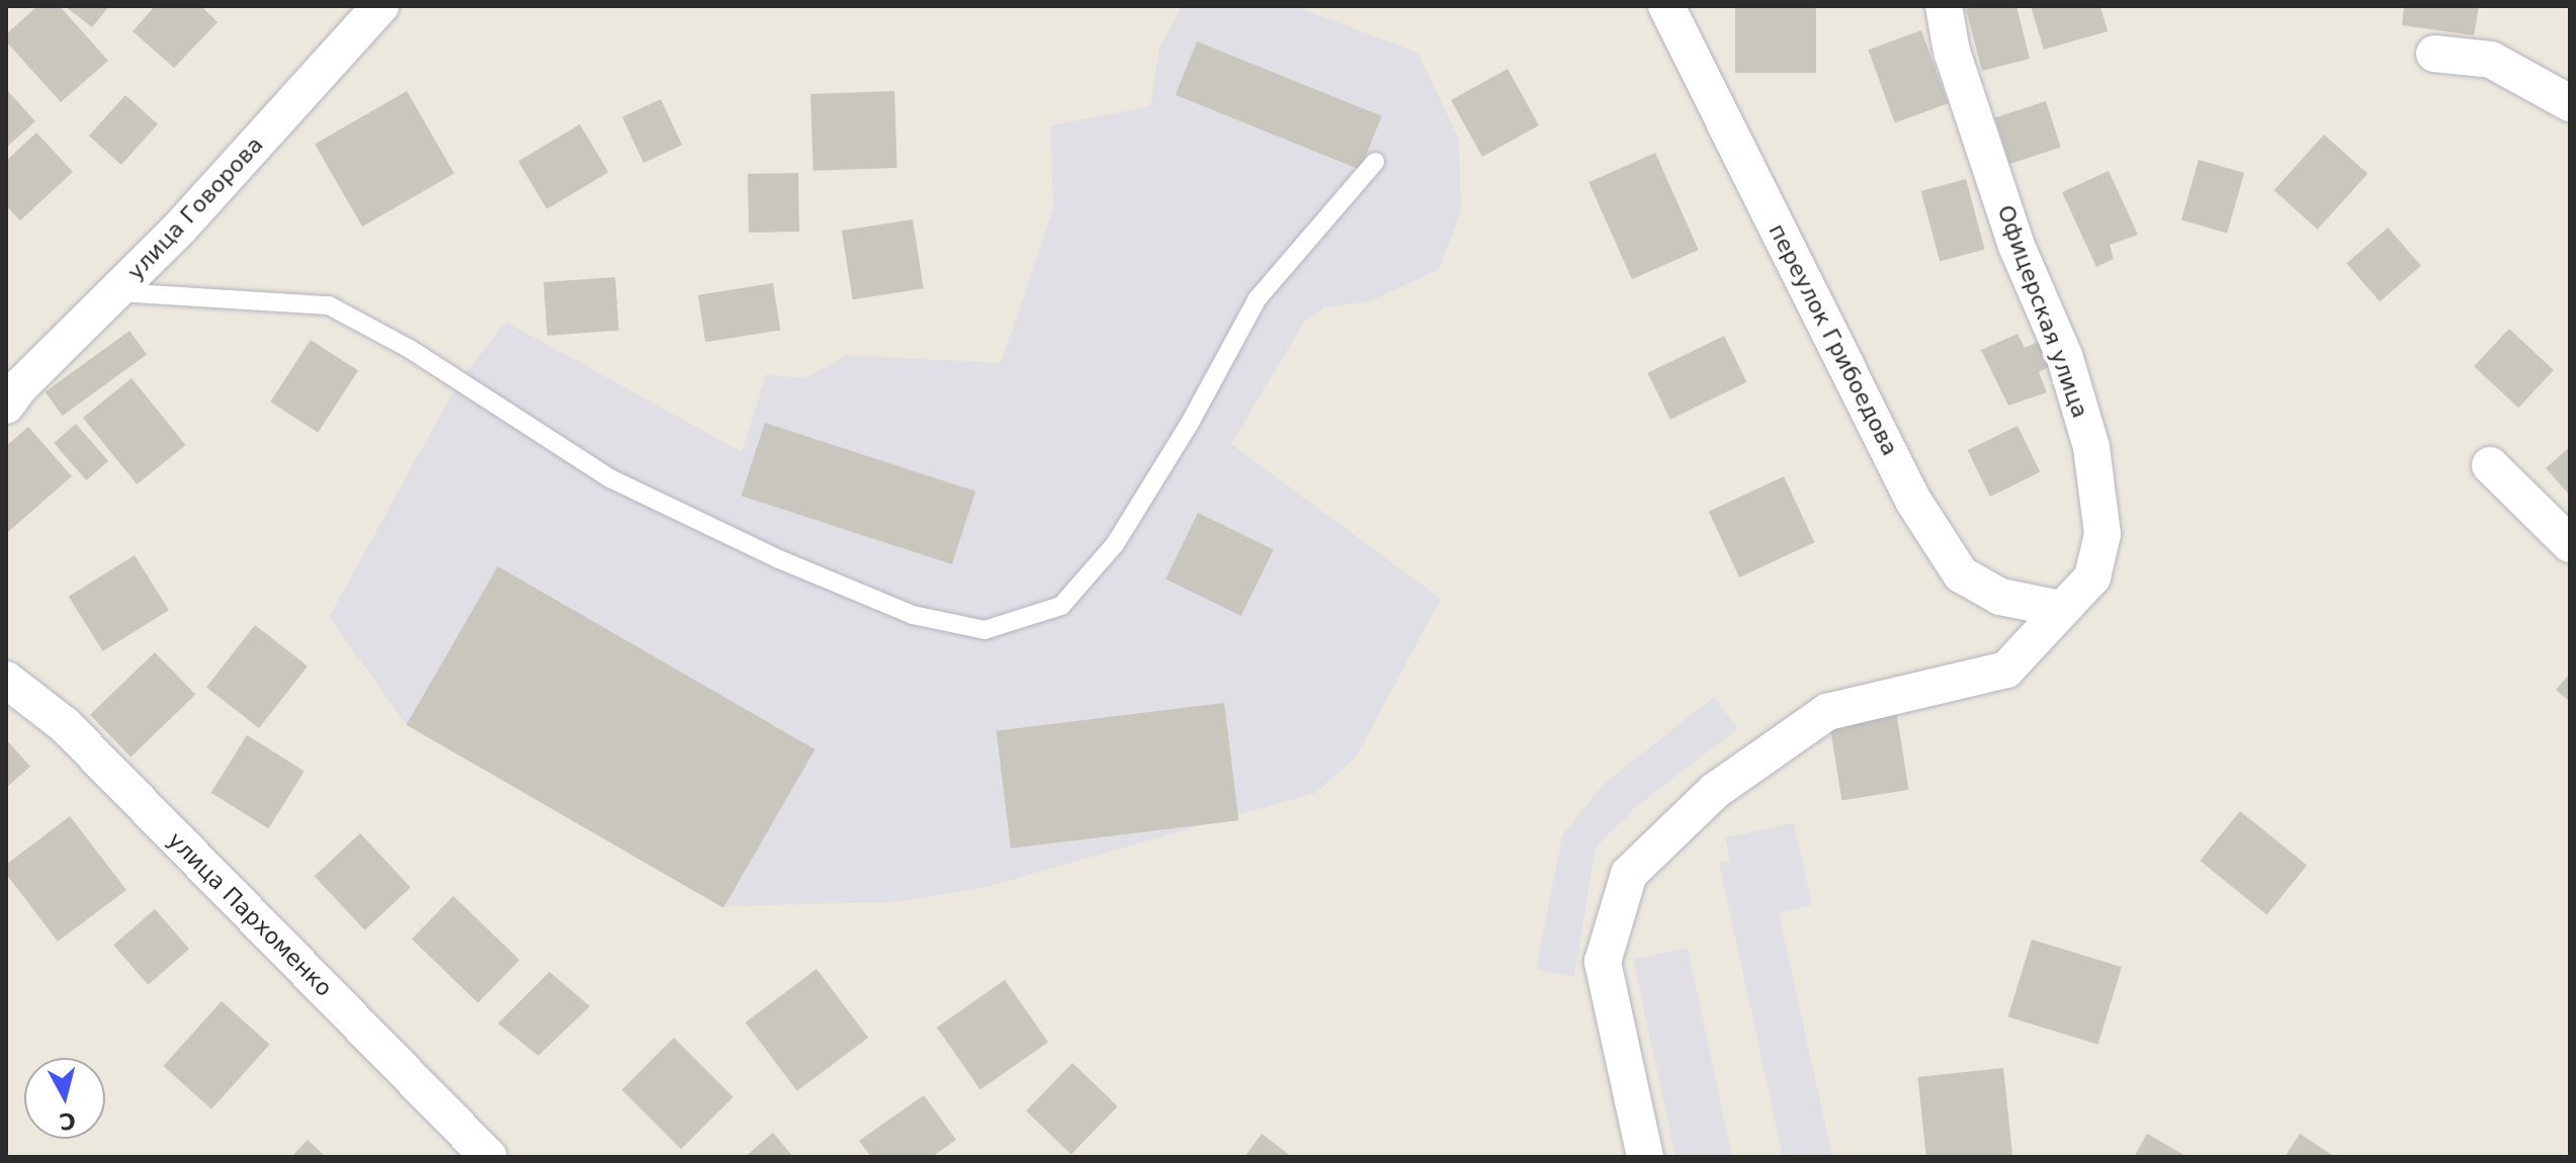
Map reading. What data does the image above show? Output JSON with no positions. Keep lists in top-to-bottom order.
{
  "streets": {
    "street": [
      "улица Говорова",
      "Офицерская улица",
      "переулок Грибоедова",
      "улица Пархоменко"
    ]
  },
  "crossings": [
    ["Офицерская улица", "переулок Грибоедова"]
  ],
  "north": "bottom"
}
